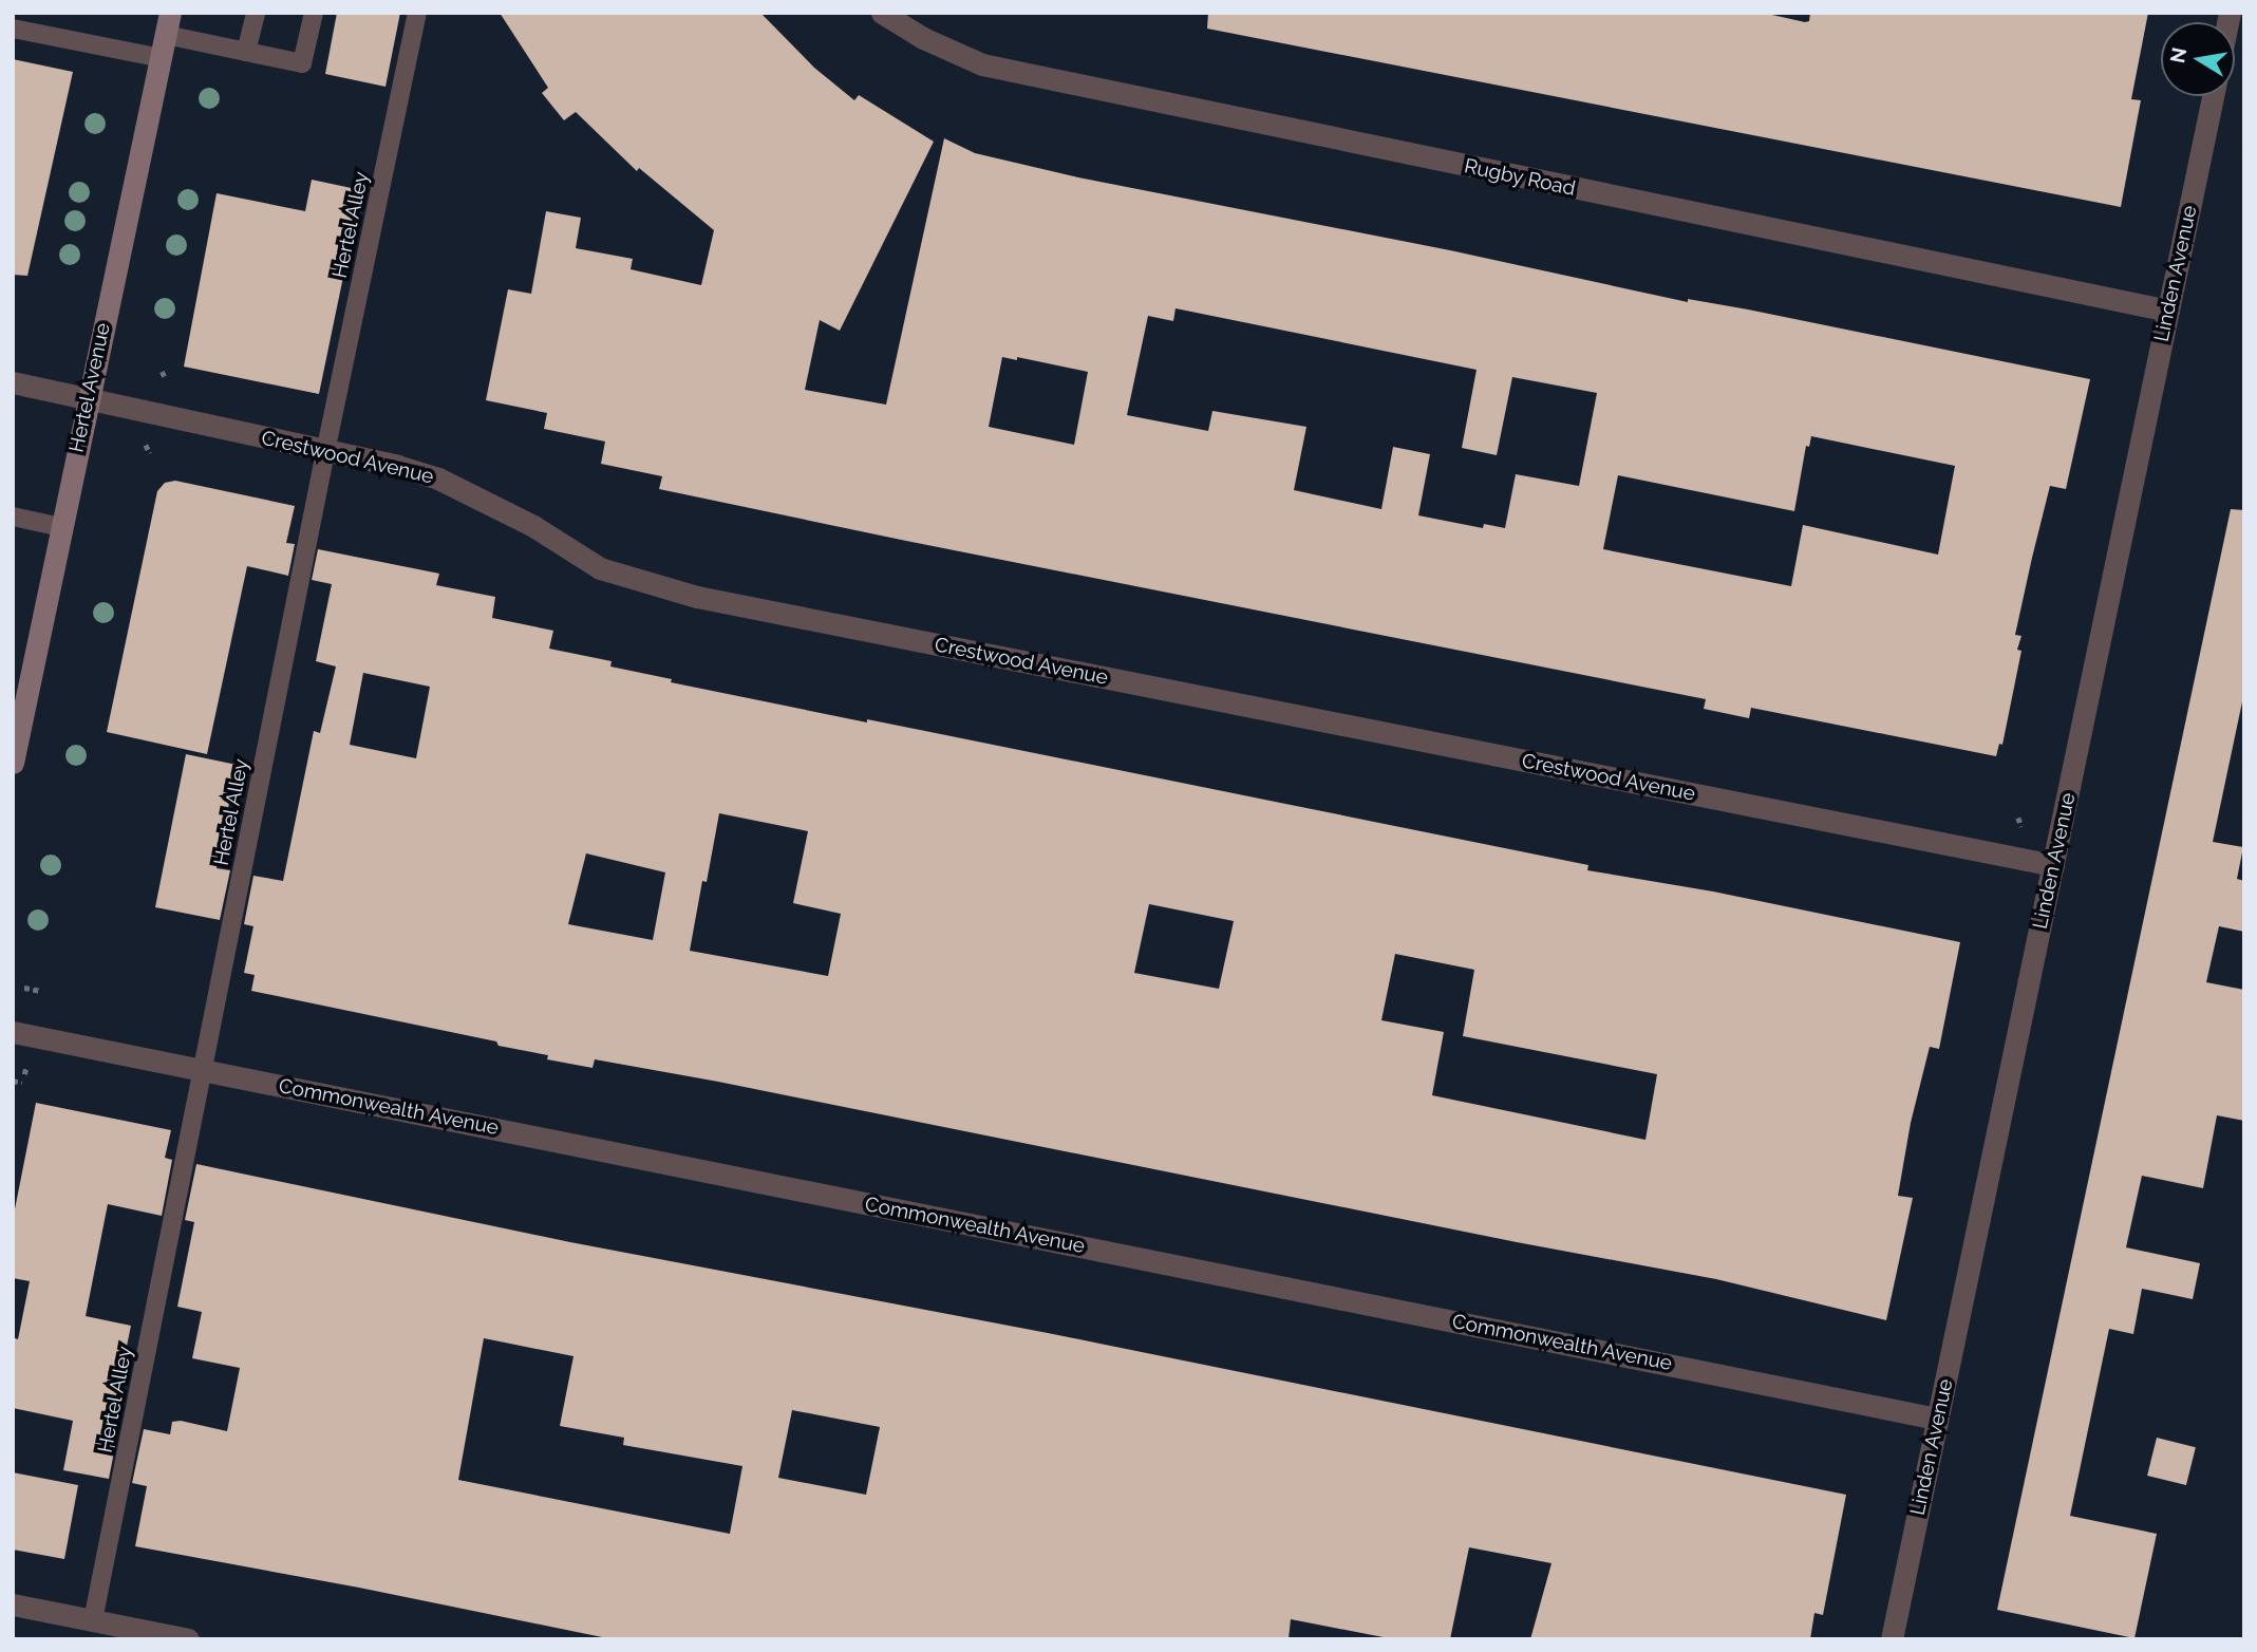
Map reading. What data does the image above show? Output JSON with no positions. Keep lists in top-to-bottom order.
{
  "streets": {
    "street": [
      "Rugby Road",
      "Linden Avenue",
      "Hertel Avenue",
      "Crestwood Avenue",
      "Commonwealth Avenue"
    ],
    "lane": ["Hertel Alley"]
  },
  "crossings": [
    ["Rugby Road", "Linden Avenue"],
    ["Hertel Alley", "Crestwood Avenue"],
    ["Hertel Alley", "Commonwealth Avenue"],
    ["Linden Avenue", "Crestwood Avenue"],
    ["Linden Avenue", "Commonwealth Avenue"],
    ["Hertel Avenue", "Crestwood Avenue"]
  ],
  "north": "left"
}
